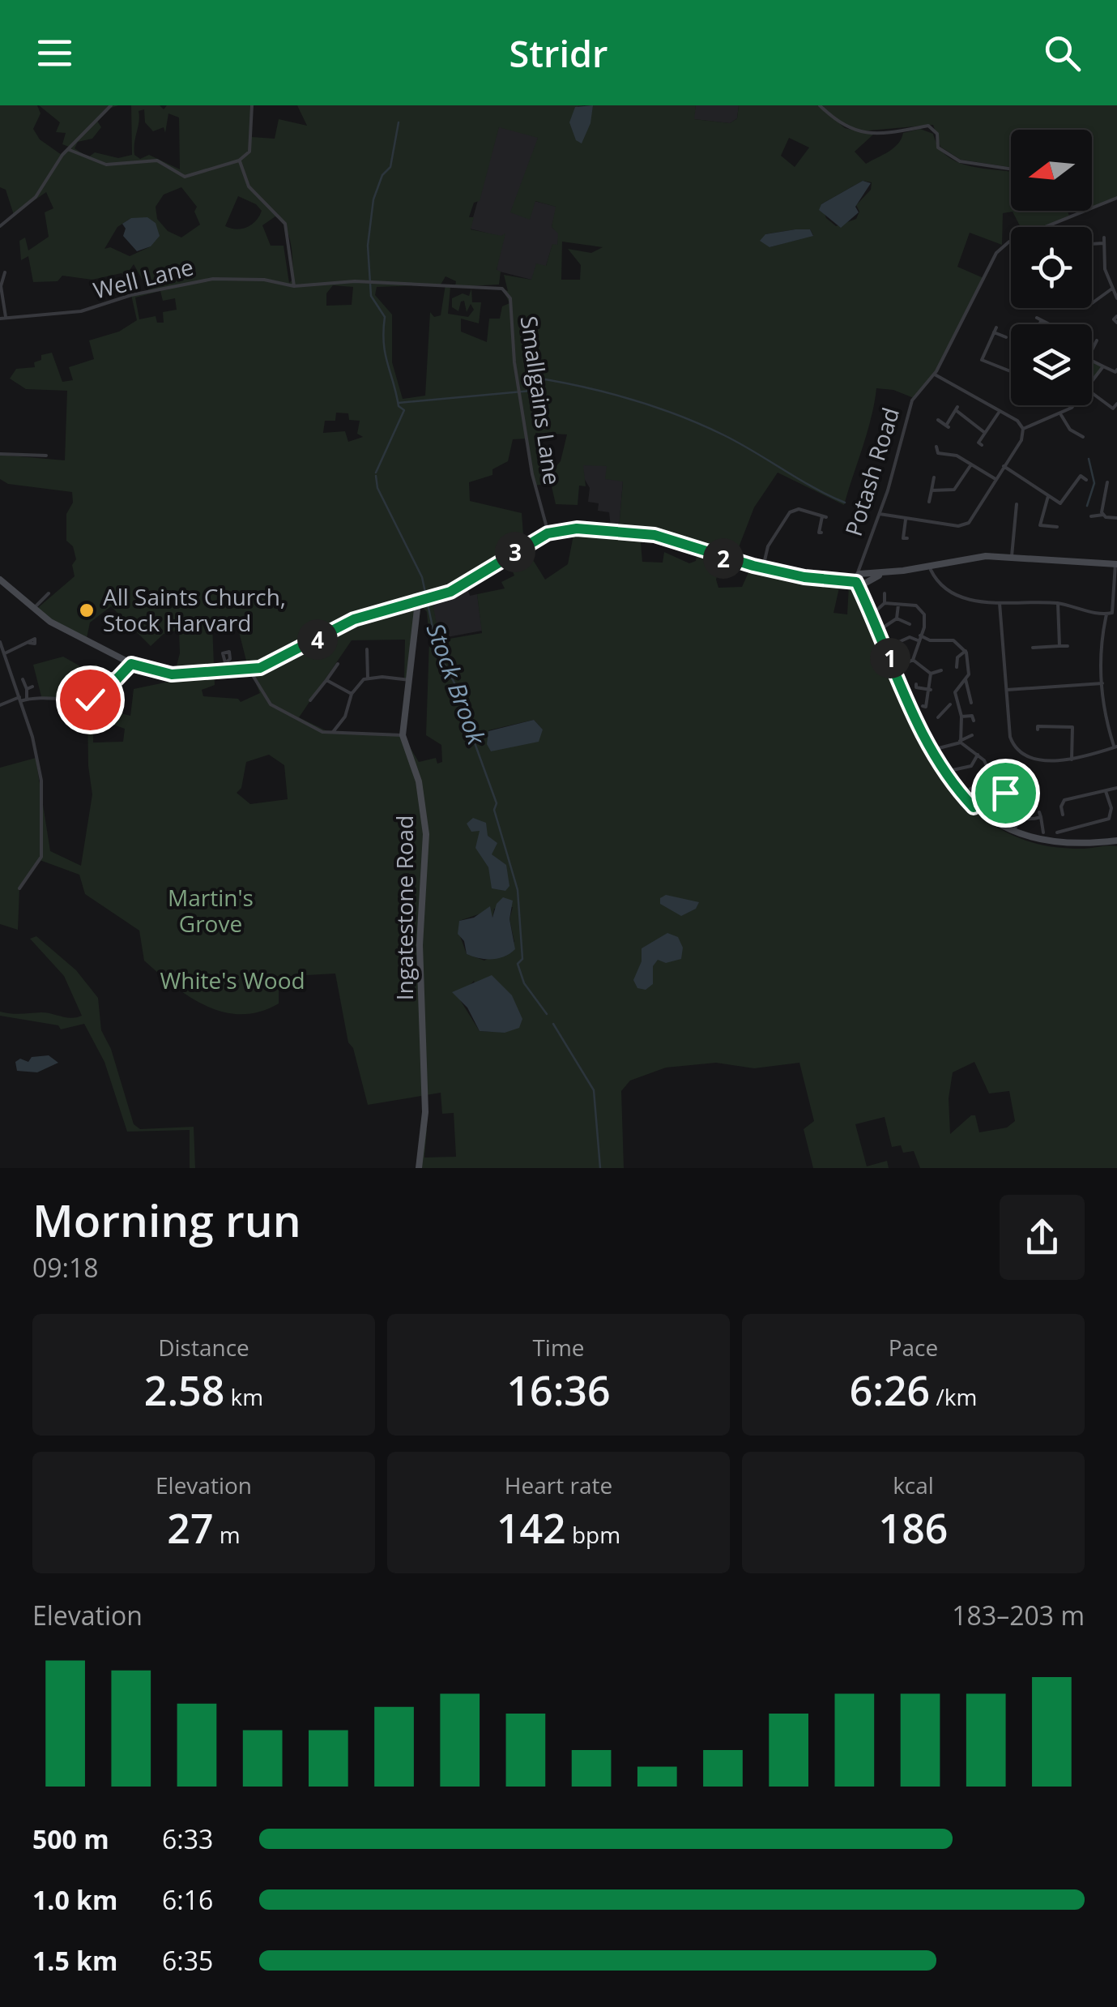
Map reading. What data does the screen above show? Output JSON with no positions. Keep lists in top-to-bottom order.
{
  "streets": {
    "main road": ["Ingatestone Road"],
    "street": ["Well Lane", "Smallgains Lane", "Potash Road"]
  },
  "crossings": [
    ["Well Lane", "Smallgains Lane"]
  ],
  "water": ["Stock Brook"],
  "parks": ["Martin's Grove", "White's Wood"],
  "places": ["All Saints Church, Stock Harvard"],
  "north": "left",
  "page": {
    "header": "Stridr",
    "pins": [
      "3",
      "2",
      "4",
      "1"
    ],
    "heading": ["Morning run", "09:18"],
    "stats": [
      ["Distance", "2.58 km"],
      ["Time", "16:36"],
      ["Pace", "6:26 /km"],
      ["Elevation", "27 m"],
      ["Heart rate", "142 bpm"],
      ["kcal", "186"]
    ],
    "chart": ["Elevation", "183–203 m"],
    "list": [
      {
        "name": "500 m",
        "note": "6:33"
      },
      {
        "name": "1.0 km",
        "note": "6:16"
      },
      {
        "name": "1.5 km",
        "note": "6:35"
      }
    ]
  }
}
